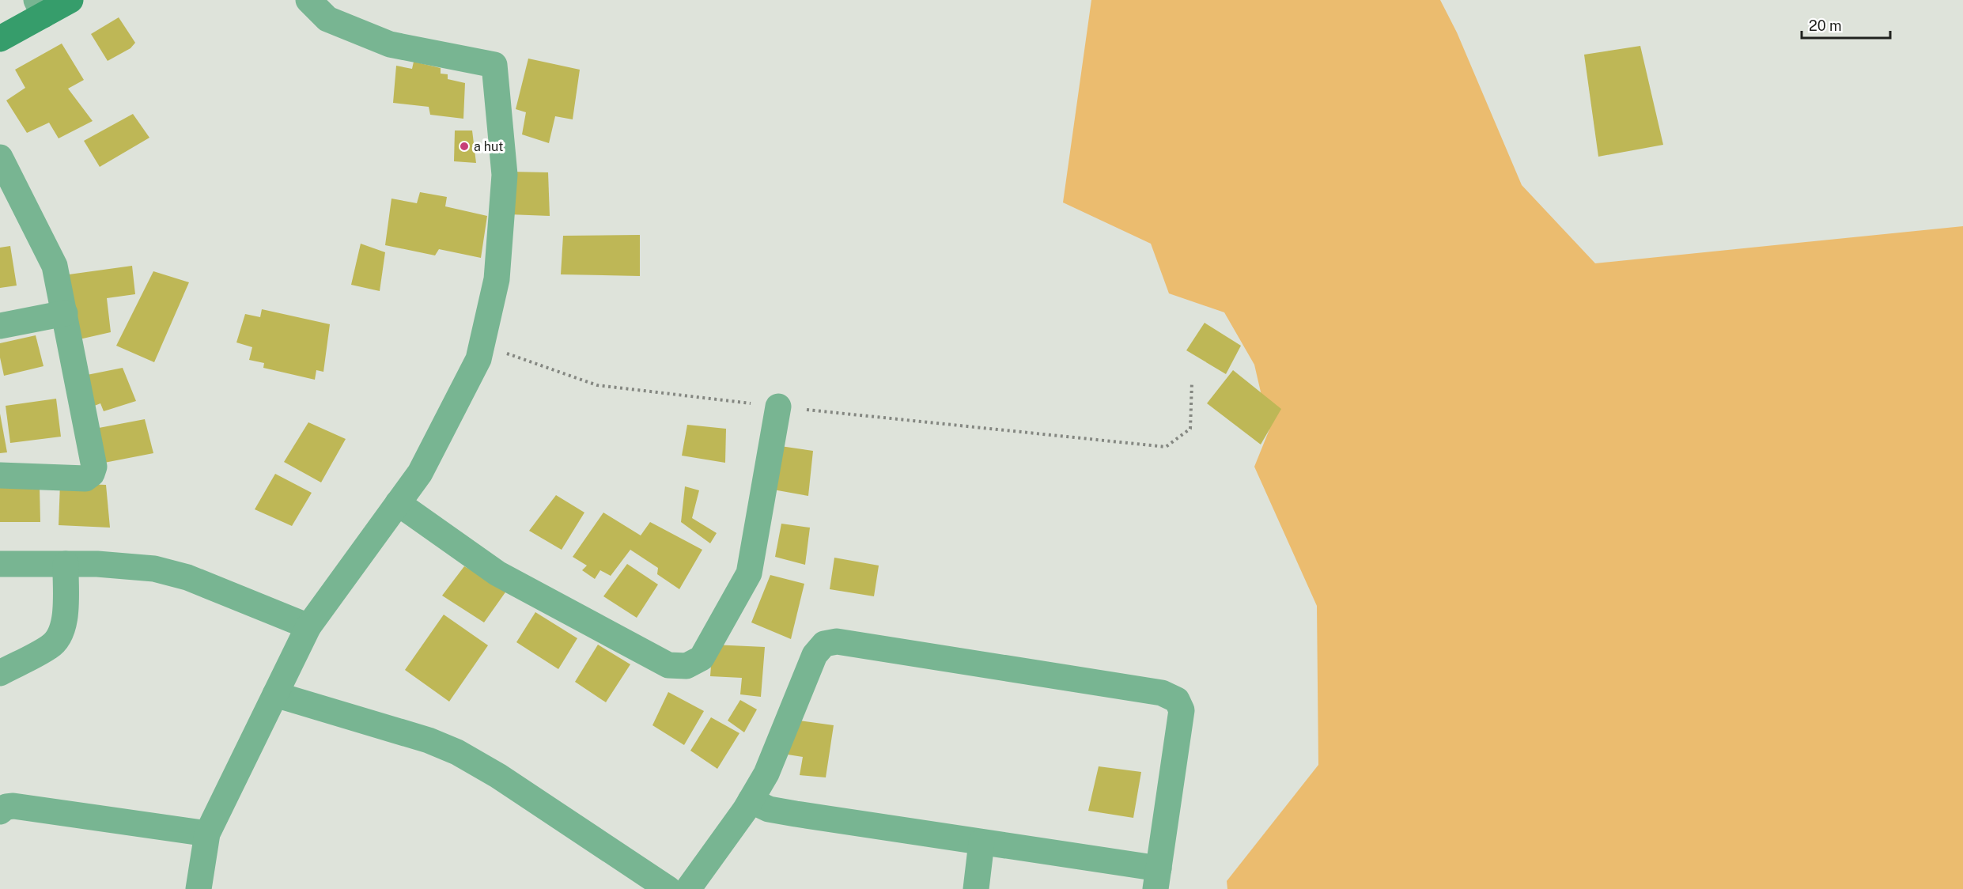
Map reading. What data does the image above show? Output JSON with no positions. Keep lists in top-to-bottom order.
{
  "places": ["a hut"],
  "scale_bar": "20 m"
}
